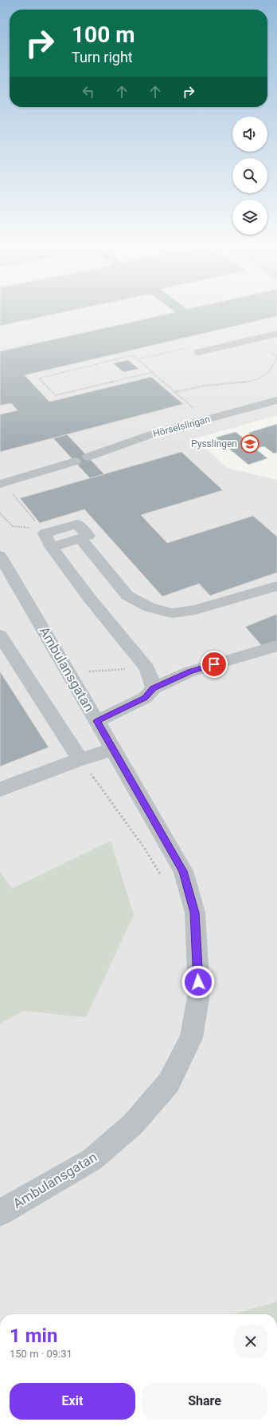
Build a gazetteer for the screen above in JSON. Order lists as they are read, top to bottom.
{
  "streets": {
    "street": ["Hörselslingan", "Ambulansgatan"]
  },
  "places": {
    "school or university": ["Pysslingen"]
  },
  "page": {
    "turn": ["100 m", "Turn right"],
    "heading": ["1 min", "150 m · 09:31"],
    "buttons": ["Exit", "Share"]
  }
}
